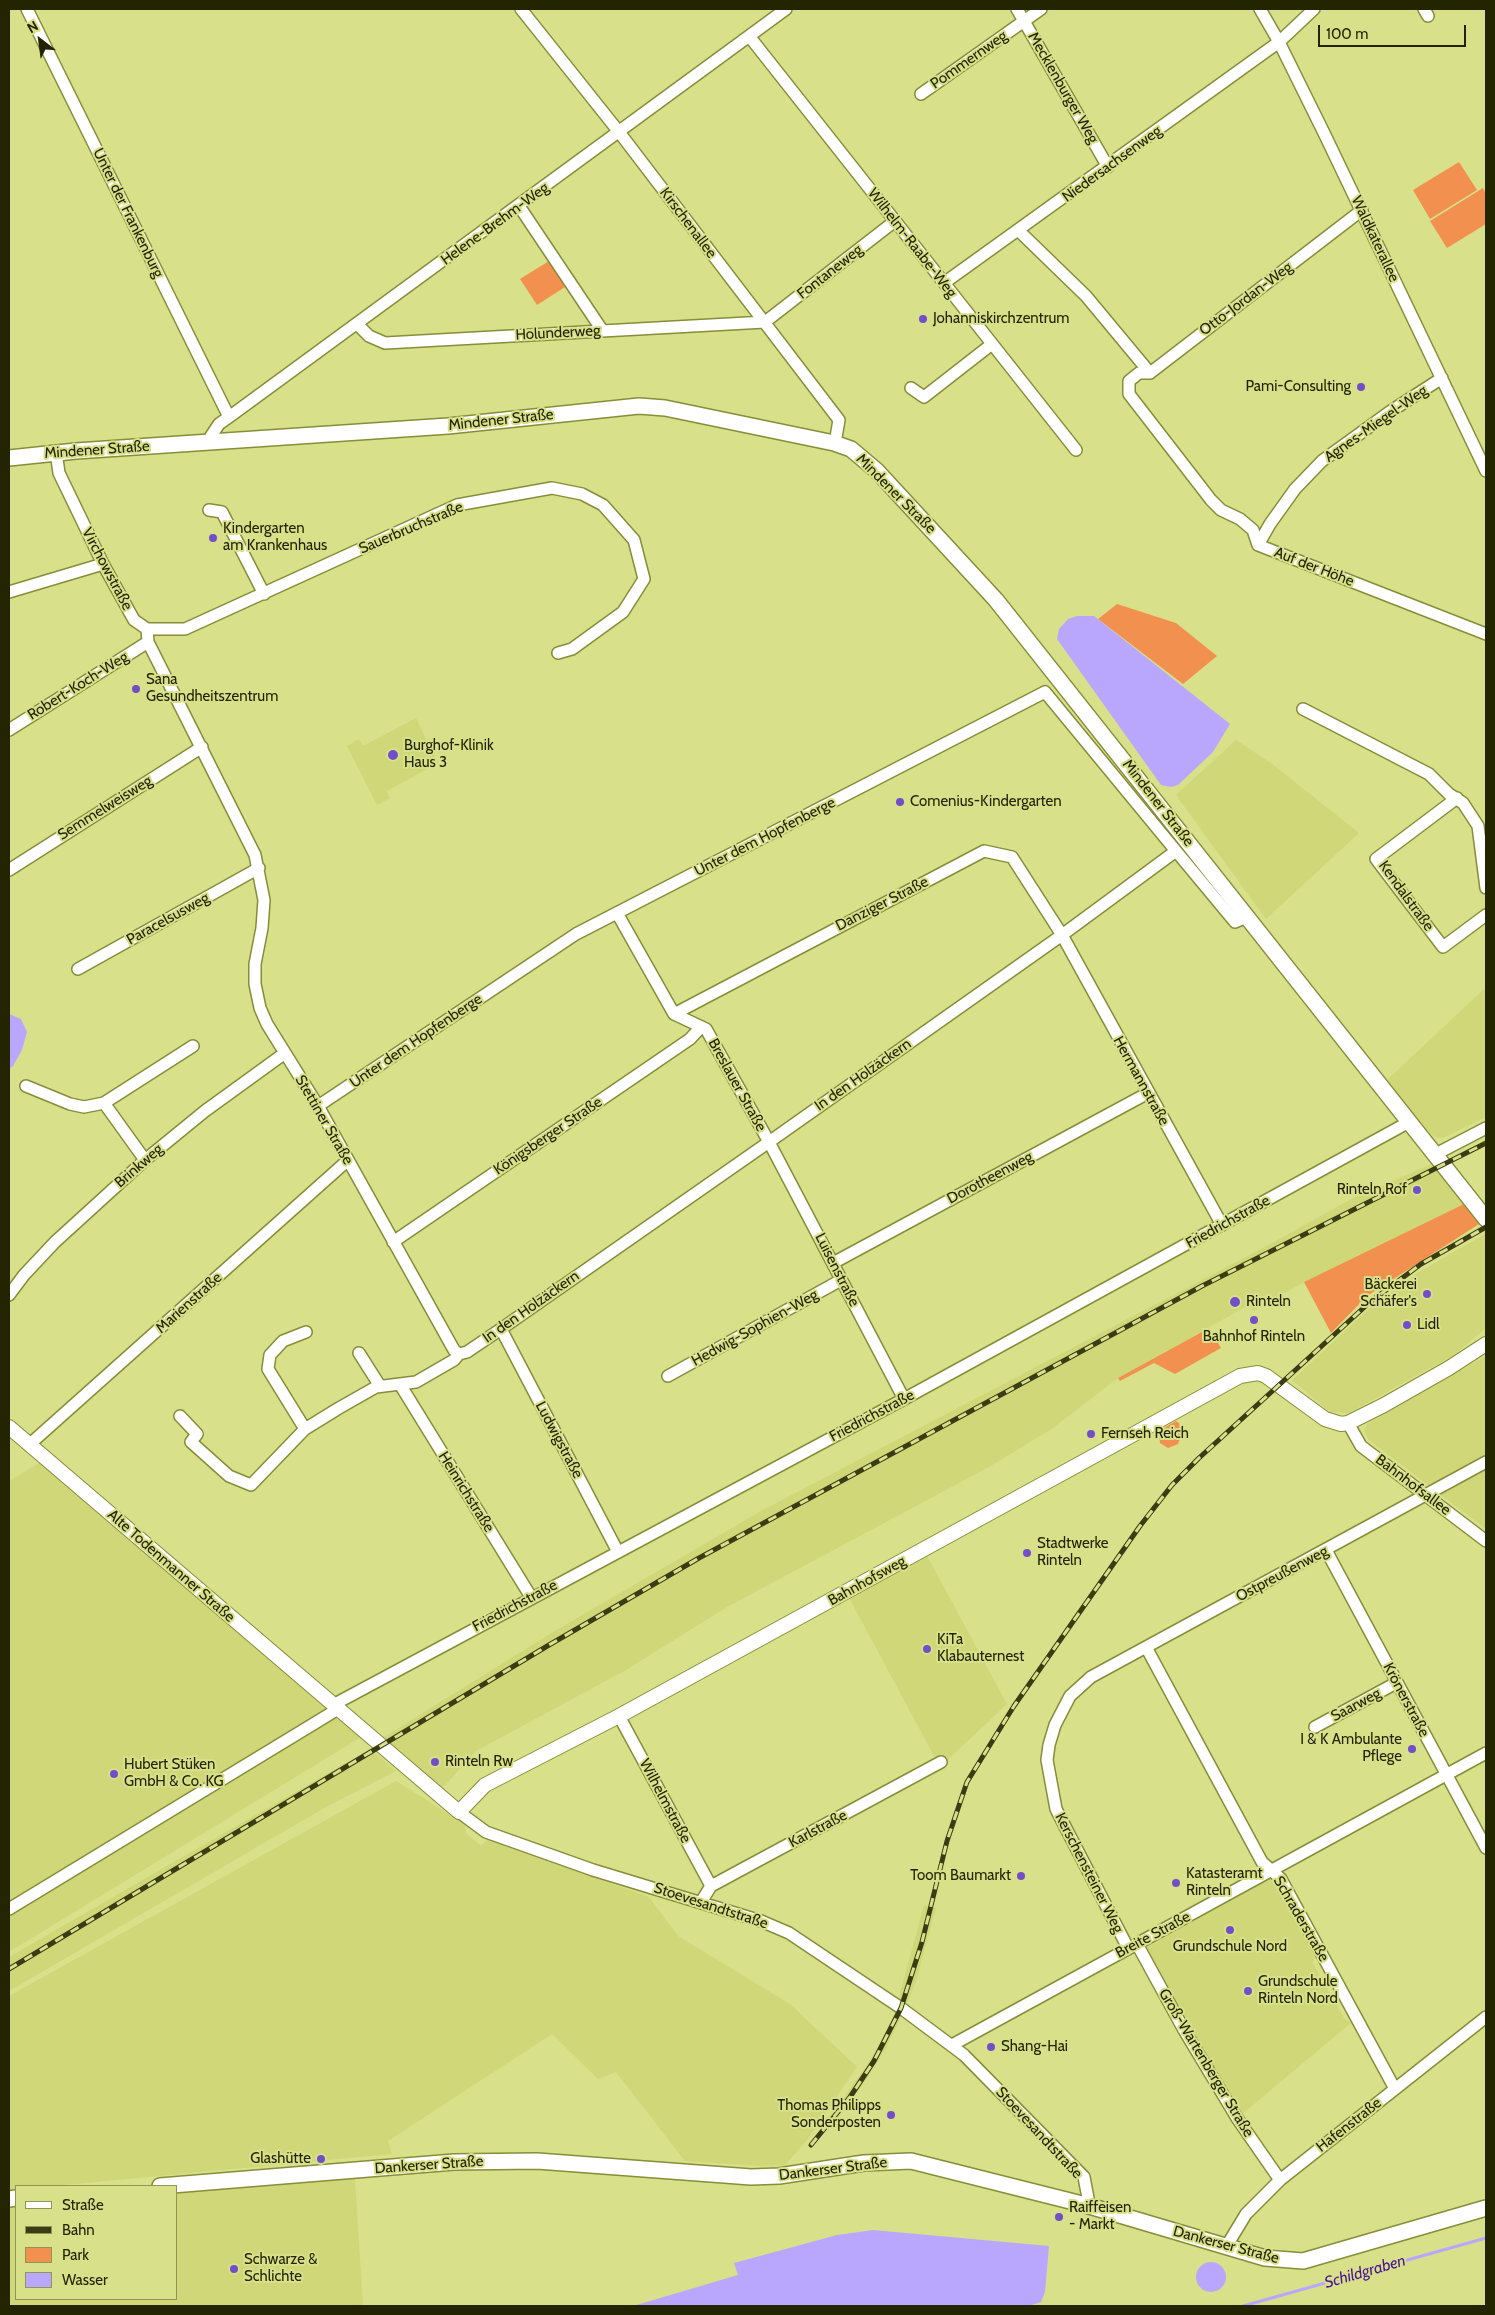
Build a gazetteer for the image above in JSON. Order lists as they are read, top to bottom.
{
  "streets": {
    "main road": ["Mindener Straße", "Dankerser Straße"],
    "street": [
      "Pommernweg",
      "Mecklenburger Weg",
      "Niedersachsenweg",
      "Unter der Frankenburg",
      "Kirschenallee",
      "Helene-Brehm-Weg",
      "Waldkaterallee",
      "Wilhelm-Raabe-Weg",
      "Fontaneweg",
      "Otto-Jordan-Weg",
      "Holunderweg",
      "Agnes-Miegel-Weg",
      "Sauerbruchstraße",
      "Auf der Höhe",
      "Virchowstraße",
      "Robert-Koch-Weg",
      "Semmelweisweg",
      "Unter dem Hopfenberge",
      "Kendalstraße",
      "Danziger Straße",
      "Paracelsusweg",
      "In den Holzäckern",
      "Hermannstraße",
      "Breslauer Straße",
      "Stettiner Straße",
      "Königsberger Straße",
      "Brinkweg",
      "Dorotheenweg",
      "Friedrichstraße",
      "Luisenstraße",
      "Marienstraße",
      "Hedwig-Sophien-Weg",
      "Ludwigstraße",
      "Bahnhofsallee",
      "Heinrichstraße",
      "Alte Todenmanner Straße",
      "Ostpreußenweg",
      "Bahnhofsweg",
      "Krönerstraße",
      "Saarweg",
      "Wilhelmstraße",
      "Karlstraße",
      "Kerschensteiner Weg",
      "Stoevesandtstraße",
      "Schraderstraße",
      "Breite Straße",
      "Groß-Wartenberger Straße",
      "Hafenstraße"
    ]
  },
  "crossings": [
    ["Pommernweg", "Mecklenburger Weg"],
    ["Mecklenburger Weg", "Niedersachsenweg"],
    ["Niedersachsenweg", "Waldkaterallee"],
    ["Niedersachsenweg", "Wilhelm-Raabe-Weg"],
    ["Unter der Frankenburg", "Helene-Brehm-Weg"],
    ["Kirschenallee", "Helene-Brehm-Weg"],
    ["Kirschenallee", "Fontaneweg"],
    ["Kirschenallee", "Holunderweg"],
    ["Kirschenallee", "Mindener Straße"],
    ["Helene-Brehm-Weg", "Wilhelm-Raabe-Weg"],
    ["Helene-Brehm-Weg", "Holunderweg"],
    ["Helene-Brehm-Weg", "Mindener Straße"],
    ["Waldkaterallee", "Otto-Jordan-Weg"],
    ["Waldkaterallee", "Agnes-Miegel-Weg"],
    ["Wilhelm-Raabe-Weg", "Fontaneweg"],
    ["Fontaneweg", "Holunderweg"],
    ["Otto-Jordan-Weg", "Auf der Höhe"],
    ["Mindener Straße", "Virchowstraße"],
    ["Mindener Straße", "Friedrichstraße"],
    ["Agnes-Miegel-Weg", "Auf der Höhe"],
    ["Sauerbruchstraße", "Virchowstraße"],
    ["Unter dem Hopfenberge", "In den Holzäckern"],
    ["Unter dem Hopfenberge", "Stettiner Straße"],
    ["Danziger Straße", "In den Holzäckern"],
    ["Danziger Straße", "Hermannstraße"],
    ["Danziger Straße", "Breslauer Straße"],
    ["Paracelsusweg", "Stettiner Straße"],
    ["In den Holzäckern", "Hermannstraße"],
    ["In den Holzäckern", "Breslauer Straße"],
    ["In den Holzäckern", "Stettiner Straße"],
    ["In den Holzäckern", "Luisenstraße"],
    ["In den Holzäckern", "Ludwigstraße"],
    ["In den Holzäckern", "Heinrichstraße"],
    ["Hermannstraße", "Dorotheenweg"],
    ["Hermannstraße", "Friedrichstraße"],
    ["Breslauer Straße", "Königsberger Straße"],
    ["Breslauer Straße", "Luisenstraße"],
    ["Stettiner Straße", "Königsberger Straße"],
    ["Stettiner Straße", "Brinkweg"],
    ["Stettiner Straße", "Marienstraße"],
    ["Dorotheenweg", "Luisenstraße"],
    ["Friedrichstraße", "Luisenstraße"],
    ["Friedrichstraße", "Ludwigstraße"],
    ["Friedrichstraße", "Heinrichstraße"],
    ["Friedrichstraße", "Alte Todenmanner Straße"],
    ["Friedrichstraße", "Stoevesandtstraße"],
    ["Luisenstraße", "Hedwig-Sophien-Weg"],
    ["Marienstraße", "Alte Todenmanner Straße"],
    ["Bahnhofsallee", "Ostpreußenweg"],
    ["Bahnhofsallee", "Bahnhofsweg"],
    ["Alte Todenmanner Straße", "Stoevesandtstraße"],
    ["Ostpreußenweg", "Krönerstraße"],
    ["Ostpreußenweg", "Kerschensteiner Weg"],
    ["Ostpreußenweg", "Schraderstraße"],
    ["Bahnhofsweg", "Wilhelmstraße"],
    ["Bahnhofsweg", "Stoevesandtstraße"],
    ["Krönerstraße", "Saarweg"],
    ["Krönerstraße", "Breite Straße"],
    ["Wilhelmstraße", "Karlstraße"],
    ["Karlstraße", "Stoevesandtstraße"],
    ["Kerschensteiner Weg", "Breite Straße"],
    ["Kerschensteiner Weg", "Groß-Wartenberger Straße"],
    ["Stoevesandtstraße", "Breite Straße"],
    ["Stoevesandtstraße", "Dankerser Straße"],
    ["Schraderstraße", "Breite Straße"],
    ["Schraderstraße", "Hafenstraße"],
    ["Breite Straße", "Groß-Wartenberger Straße"],
    ["Groß-Wartenberger Straße", "Hafenstraße"],
    ["Hafenstraße", "Dankerser Straße"]
  ],
  "water": ["Schildgraben"],
  "places": [
    "Johanniskirchzentrum",
    "Pami-Consulting",
    "Kindergarten am Krankenhaus",
    "Sana Gesundheitszentrum",
    "Burghof-Klinik Haus 3",
    "Comenius-Kindergarten",
    "Rinteln Rof",
    "Bäckerei Schäfer's",
    "Rinteln",
    "Bahnhof Rinteln",
    "Lidl",
    "Fernseh Reich",
    "Stadtwerke Rinteln",
    "KiTa Klabauternest",
    "I & K Ambulante Pflege",
    "Rinteln Rw",
    "Hubert Stüken GmbH & Co. KG",
    "Toom Baumarkt",
    "Katasteramt Rinteln",
    "Grundschule Nord",
    "Grundschule Rinteln Nord",
    "Shang-Hai",
    "Thomas Philipps Sonderposten",
    "Glashütte",
    "Raiffeisen - Markt",
    "Schwarze & Schlichte"
  ],
  "legend": [
    "Straße",
    "Bahn",
    "Park",
    "Wasser"
  ],
  "scale_bar": "100 m",
  "north": "top left"
}
